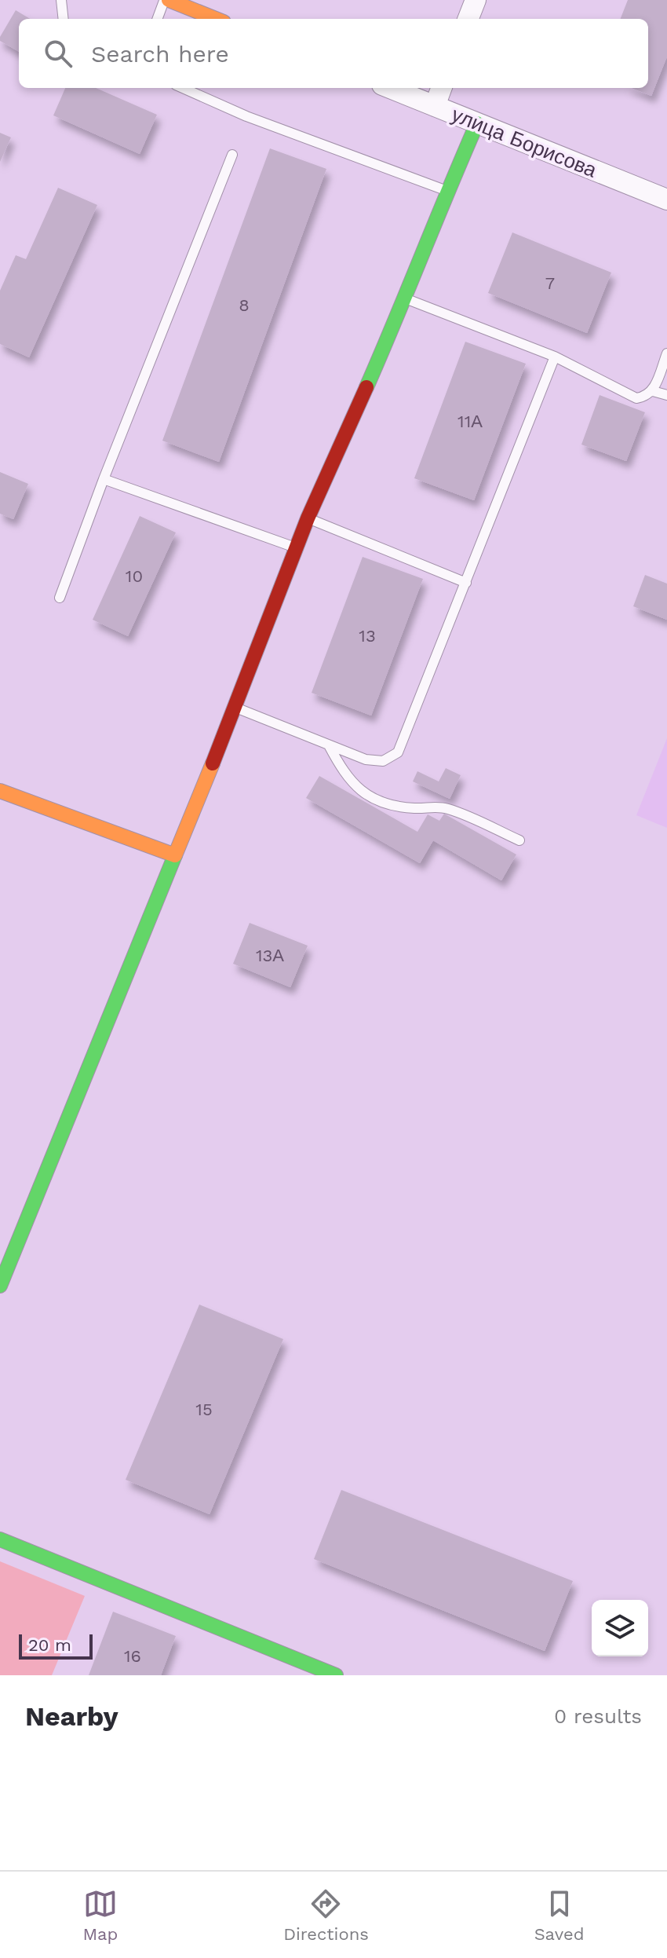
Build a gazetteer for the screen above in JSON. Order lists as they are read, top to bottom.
{
  "streets": {
    "street": ["улица Борисова"]
  },
  "house_numbers": [
    "7",
    "8",
    "11А",
    "10",
    "13",
    "13А",
    "15",
    "16"
  ],
  "scale_bar": "20 m",
  "page": {
    "search": "Search here",
    "scale": "20 m",
    "heading": ["Nearby", "0 results"],
    "nav": ["Map", "Directions", "Saved"]
  }
}
